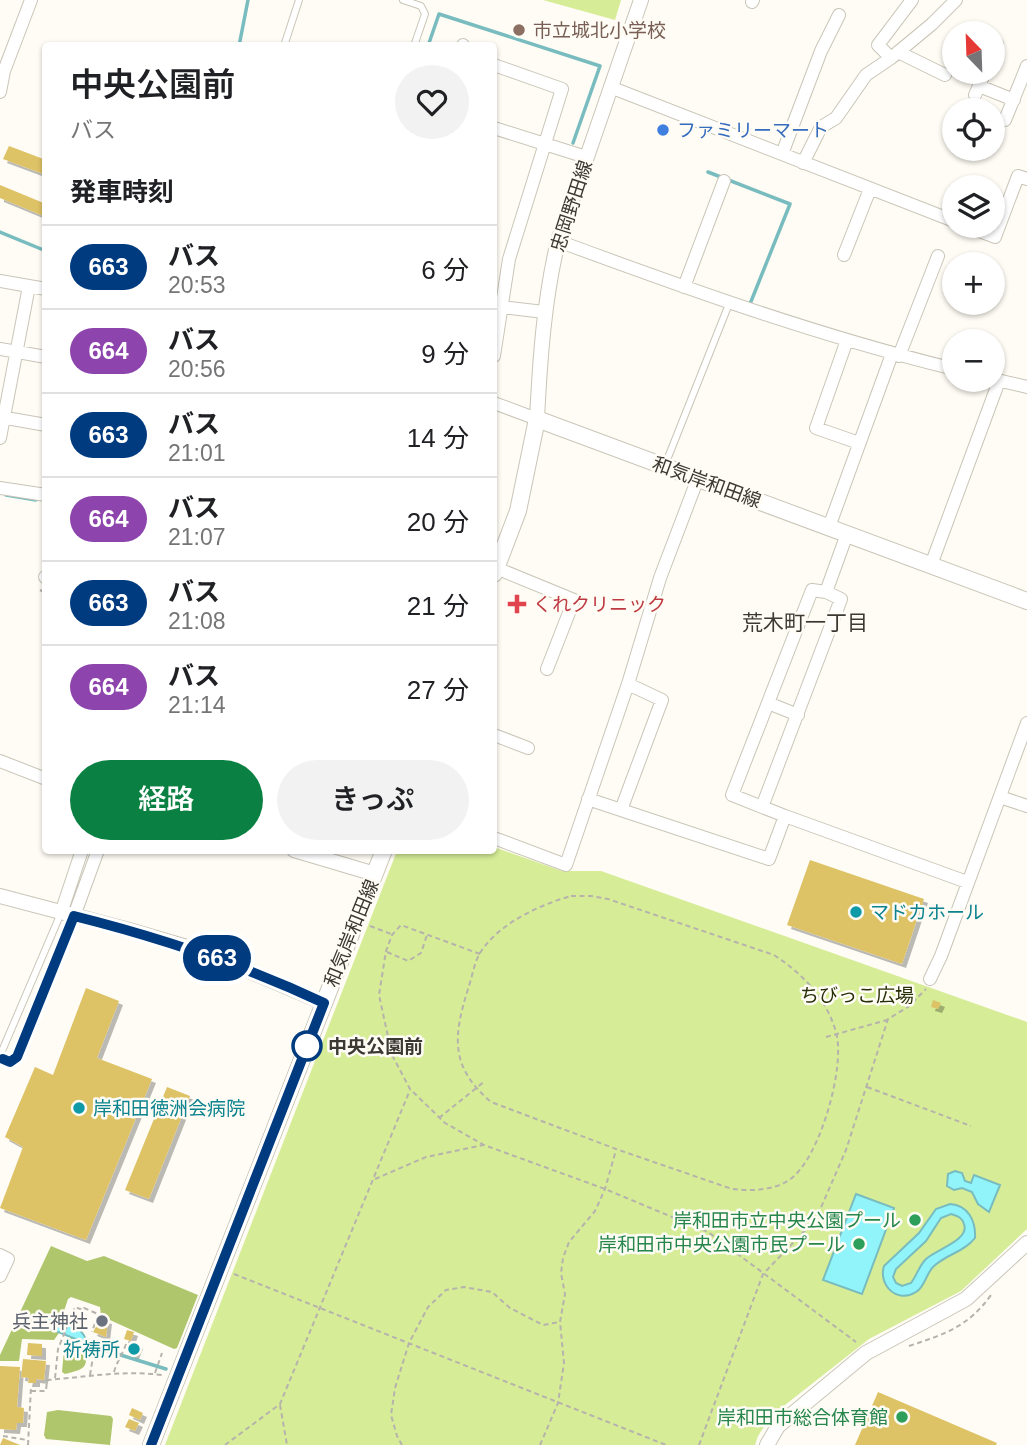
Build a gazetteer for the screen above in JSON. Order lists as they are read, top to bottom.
{
  "streets": {
    "main road": ["和気岸和田線"],
    "street": ["忠岡野田線"]
  },
  "crossings": [
    ["忠岡野田線", "和気岸和田線"]
  ],
  "districts": ["荒木町一丁目"],
  "parks": ["ちびっこ広場"],
  "places": {
    "other": [
      "市立城北小学校",
      "ファミリーマート",
      "マドカホール",
      "中央公園前",
      "岸和田徳洲会病院",
      "岸和田市立中央公園プール",
      "岸和田市中央公園市民プール",
      "兵主神社",
      "祈祷所",
      "岸和田市総合体育館"
    ],
    "health": ["くれクリニック"]
  },
  "lines": ["bus line 663"],
  "north": "top left",
  "page": {
    "on_map": "663",
    "map_buttons": ["+", "−"],
    "heading": [
      ["中央公園前", "バス"],
      "発車時刻"
    ],
    "list": [
      {
        "mark": "663",
        "name": "バス",
        "note": "20:53",
        "value": "6 分"
      },
      {
        "mark": "664",
        "name": "バス",
        "note": "20:56",
        "value": "9 分"
      },
      {
        "mark": "663",
        "name": "バス",
        "note": "21:01",
        "value": "14 分"
      },
      {
        "mark": "664",
        "name": "バス",
        "note": "21:07",
        "value": "20 分"
      },
      {
        "mark": "663",
        "name": "バス",
        "note": "21:08",
        "value": "21 分"
      },
      {
        "mark": "664",
        "name": "バス",
        "note": "21:14",
        "value": "27 分"
      }
    ],
    "buttons": ["経路", "きっぷ"]
  }
}
